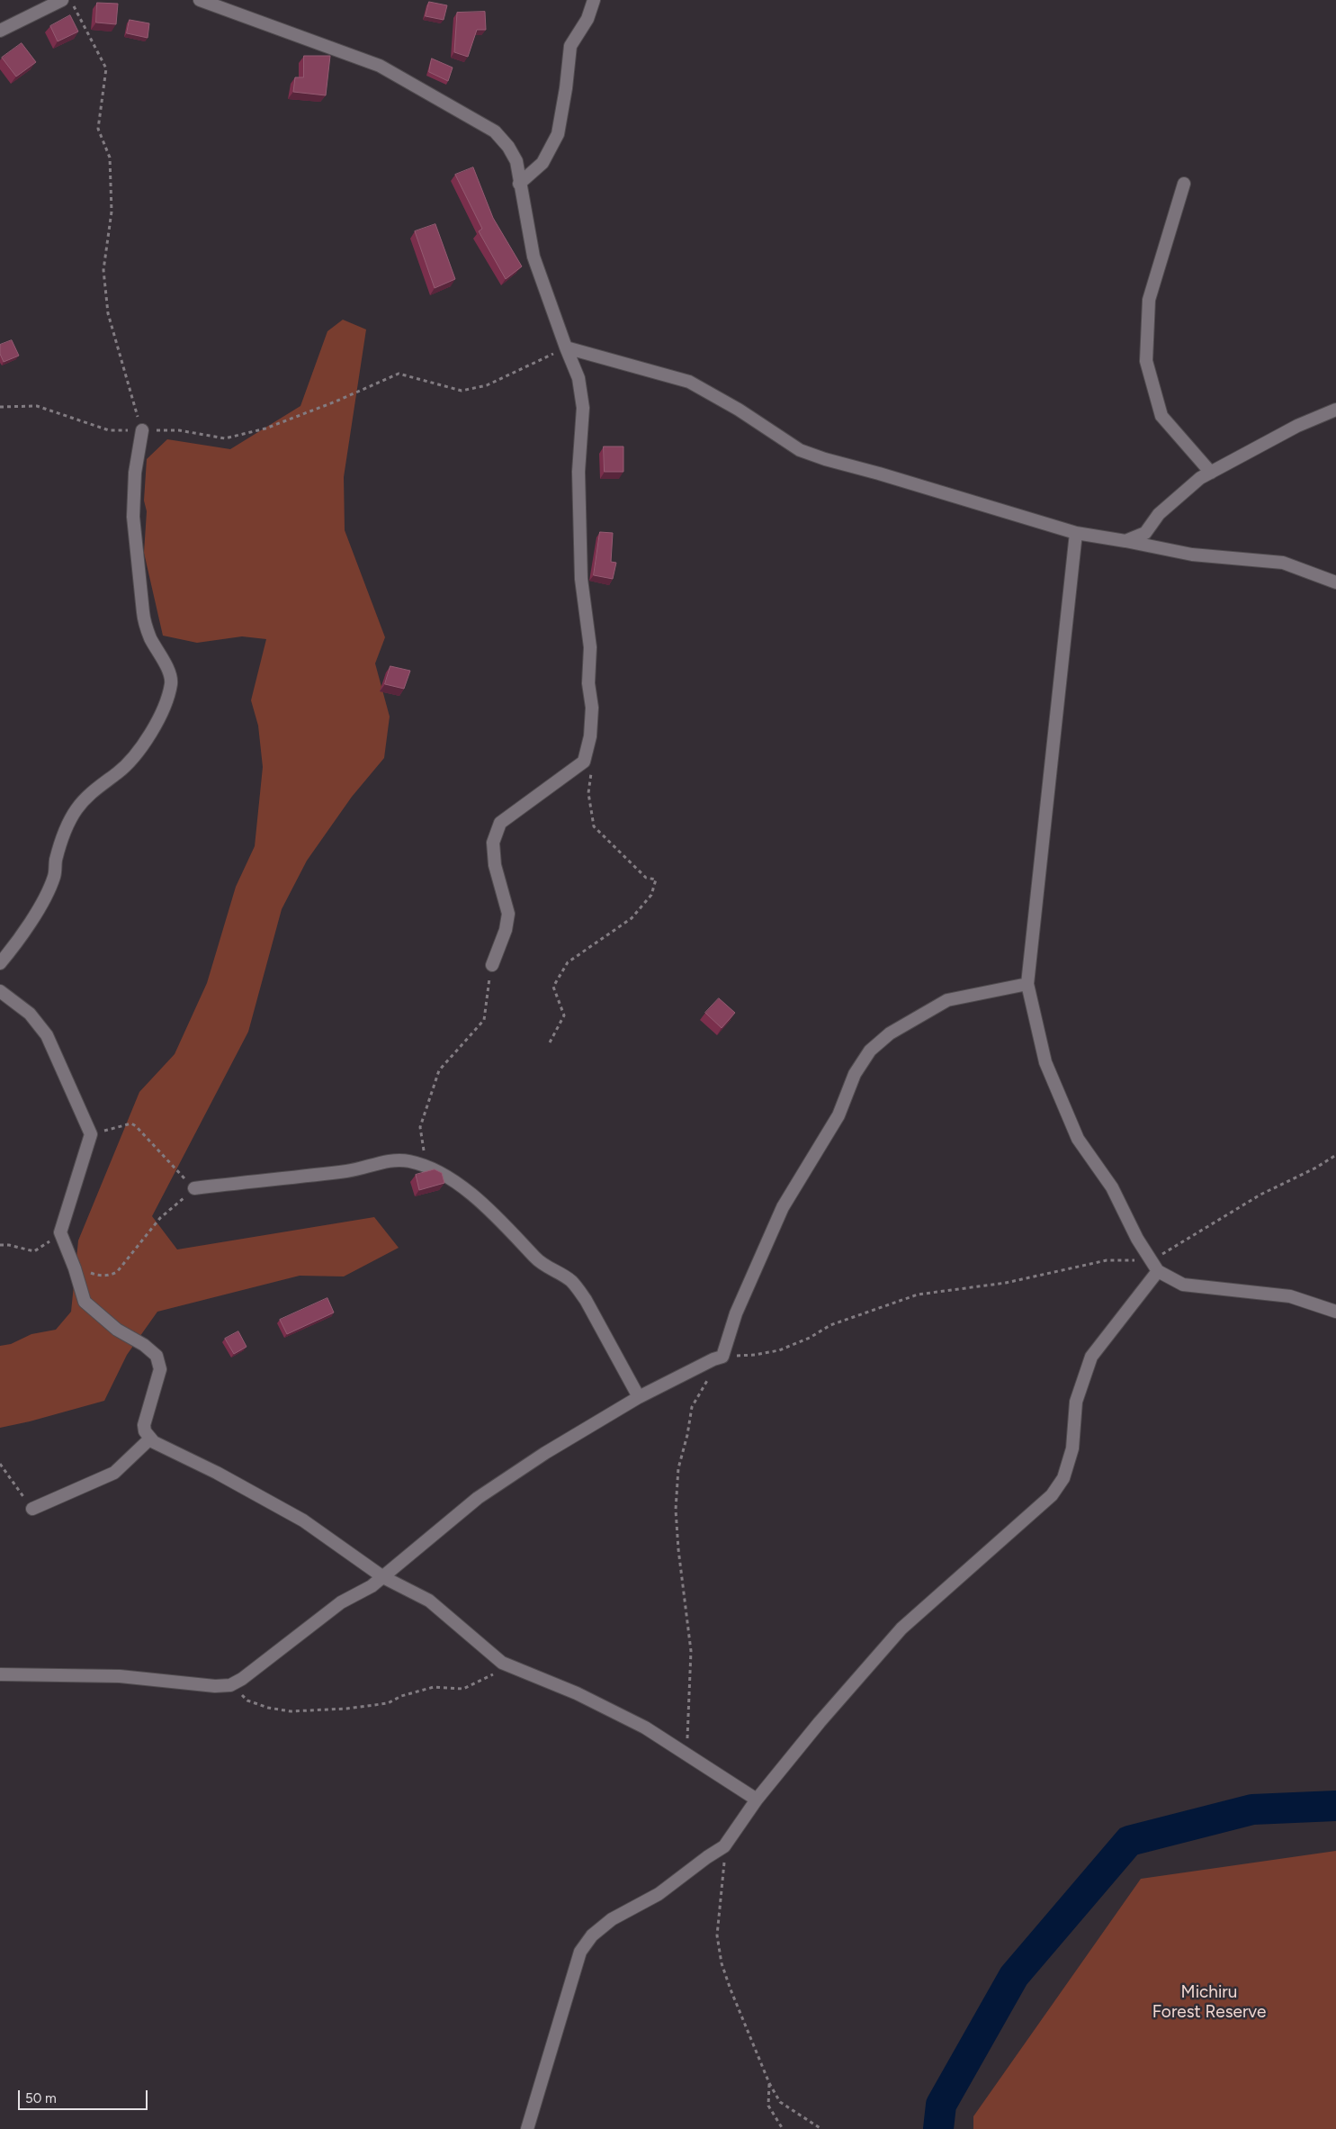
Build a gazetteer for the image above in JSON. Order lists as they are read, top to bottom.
{
  "parks": ["Michiru Forest Reserve"],
  "scale_bar": "50 m"
}
